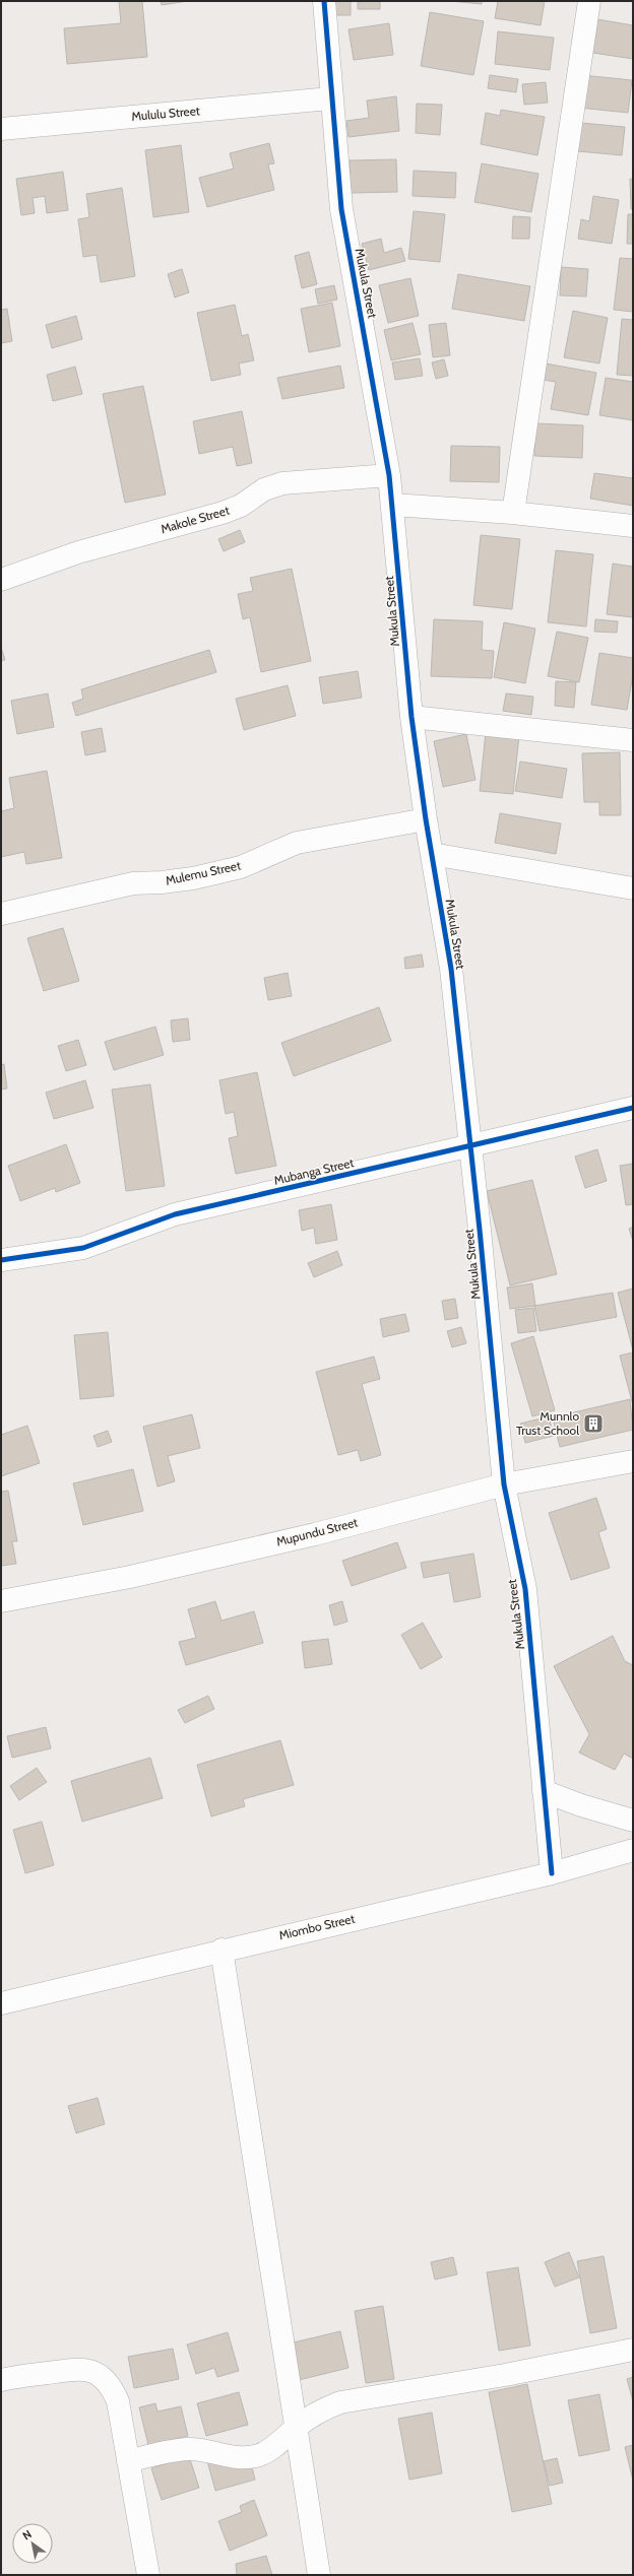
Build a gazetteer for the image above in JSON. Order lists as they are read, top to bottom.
{
  "streets": {
    "street": [
      "Mululu Street",
      "Mukula Street",
      "Makole Street",
      "Mulemu Street",
      "Mubanga Street",
      "Mupundu Street",
      "Miombo Street"
    ]
  },
  "crossings": [
    ["Mululu Street", "Mukula Street"],
    ["Mukula Street", "Makole Street"],
    ["Mukula Street", "Mulemu Street"],
    ["Mukula Street", "Mubanga Street"],
    ["Mukula Street", "Mupundu Street"],
    ["Mukula Street", "Miombo Street"]
  ],
  "places": {
    "building": ["Munnlo Trust School"]
  },
  "north": "top left"
}
